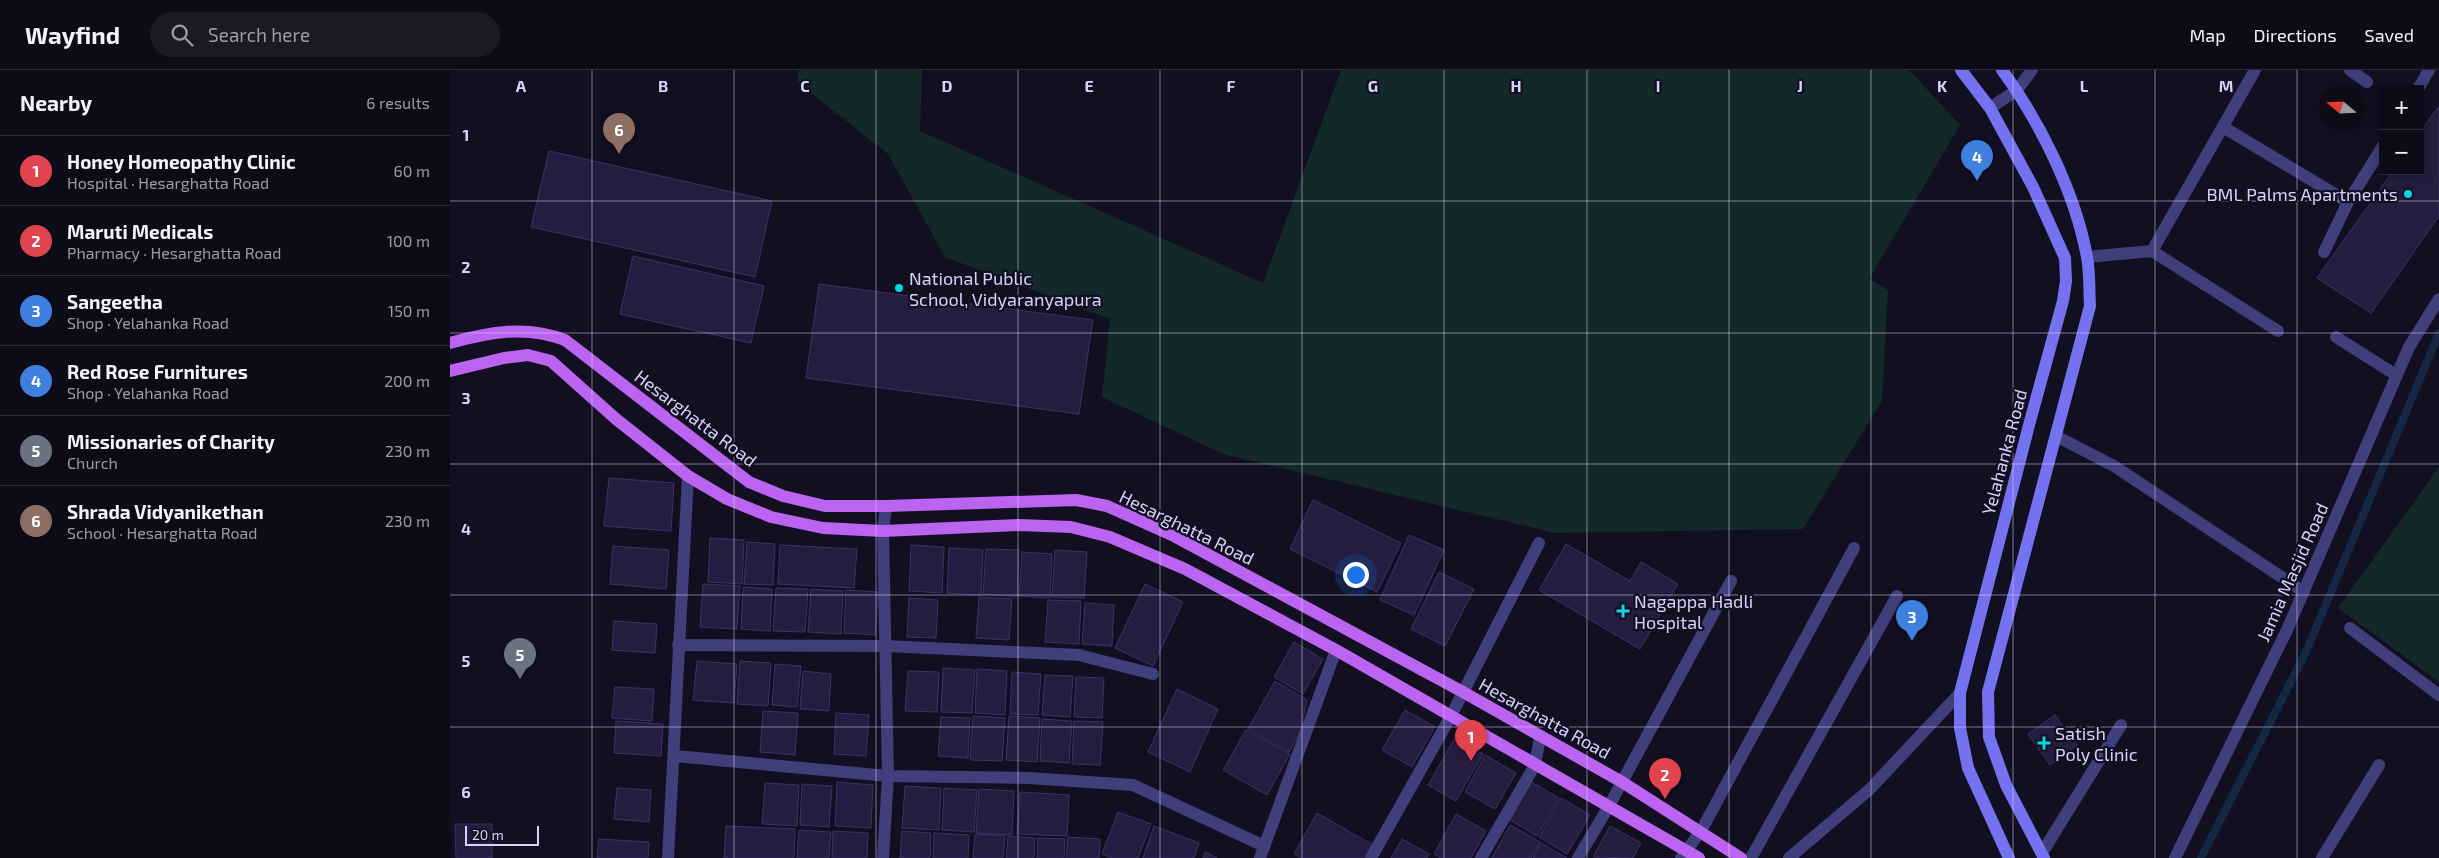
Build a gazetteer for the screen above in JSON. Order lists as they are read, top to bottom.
{
  "streets": {
    "main road": ["Hesarghatta Road", "Yelahanka Road"],
    "street": ["Jamia Masjid Road"]
  },
  "places": {
    "other": ["BML Palms Apartments", "National Public School, Vidyaranyapura"],
    "health": ["Nagappa Hadli Hospital", "Satish Poly Clinic"]
  },
  "scale_bar": "20 m",
  "north": "left",
  "page": {
    "header": "Wayfind",
    "search": "Search here",
    "nav": ["Map", "Directions", "Saved"],
    "heading": ["Nearby", "6 results"],
    "map_buttons": ["+", "−"],
    "pins": [
      "6",
      "4",
      "3",
      "5",
      "1",
      "2"
    ],
    "list": [
      {
        "mark": "1",
        "name": "Honey Homeopathy Clinic",
        "note": "Hospital · Hesarghatta Road",
        "value": "60 m"
      },
      {
        "mark": "2",
        "name": "Maruti Medicals",
        "note": "Pharmacy · Hesarghatta Road",
        "value": "100 m"
      },
      {
        "mark": "3",
        "name": "Sangeetha",
        "note": "Shop · Yelahanka Road",
        "value": "150 m"
      },
      {
        "mark": "4",
        "name": "Red Rose Furnitures",
        "note": "Shop · Yelahanka Road",
        "value": "200 m"
      },
      {
        "mark": "5",
        "name": "Missionaries of Charity",
        "note": "Church",
        "value": "230 m"
      },
      {
        "mark": "6",
        "name": "Shrada Vidyanikethan",
        "note": "School · Hesarghatta Road",
        "value": "230 m"
      }
    ],
    "scale": "20 m"
  },
  "grid": {
    "columns": [
      "A",
      "B",
      "C",
      "D",
      "E",
      "F",
      "G",
      "H",
      "I",
      "J",
      "K",
      "L",
      "M"
    ],
    "rows": [
      "1",
      "2",
      "3",
      "4",
      "5",
      "6"
    ]
  }
}
